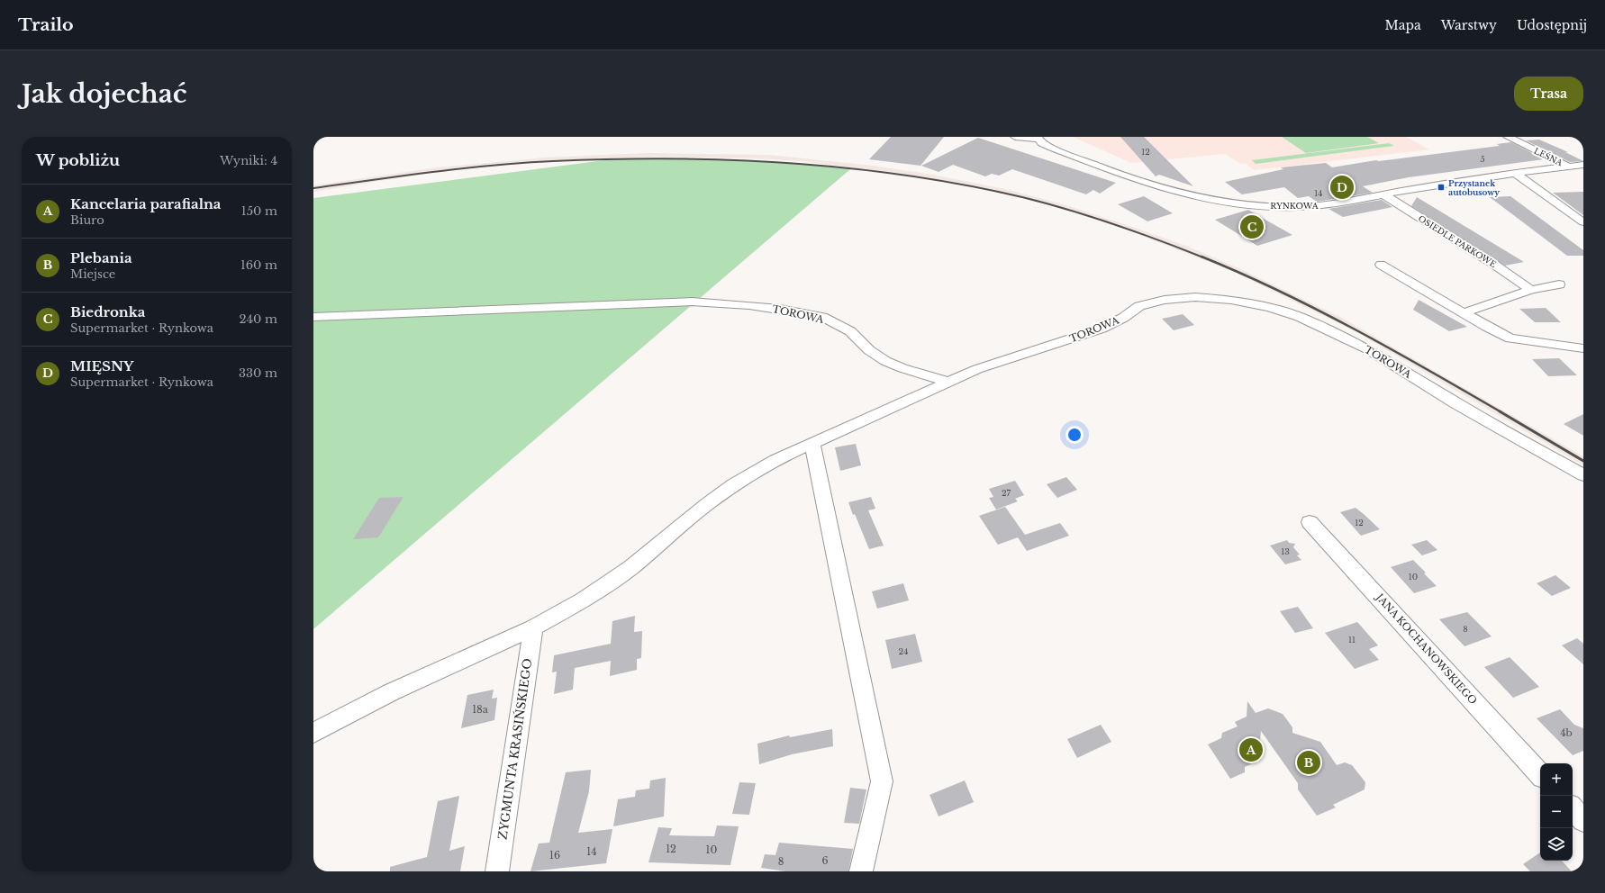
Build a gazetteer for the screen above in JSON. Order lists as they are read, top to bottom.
{
  "streets": {
    "street": [
      "LEŚNA",
      "RYNKOWA",
      "OSIEDLE PARKOWE",
      "TOROWA",
      "JANA KOCHANOWSKIEGO",
      "ZYGMUNTA KRASIŃSKIEGO"
    ]
  },
  "crossings": [
    ["LEŚNA", "RYNKOWA"],
    ["RYNKOWA", "OSIEDLE PARKOWE"]
  ],
  "places": {
    "transit": ["Przystanek autobusowy"]
  },
  "house_numbers": [
    "12",
    "5",
    "14",
    "27",
    "12",
    "13",
    "10",
    "8",
    "11",
    "24",
    "18a",
    "4b",
    "12",
    "10",
    "14",
    "16",
    "6",
    "8"
  ],
  "page": {
    "header": "Trailo",
    "nav": ["Mapa", "Warstwy", "Udostępnij"],
    "buttons": "Trasa",
    "title": "Jak dojechać",
    "heading": ["W pobliżu", "Wyniki: 4"],
    "pins": [
      "D",
      "C",
      "A",
      "B"
    ],
    "list": [
      {
        "mark": "A",
        "name": "Kancelaria parafialna",
        "note": "Biuro",
        "value": "150 m"
      },
      {
        "mark": "B",
        "name": "Plebania",
        "note": "Miejsce",
        "value": "160 m"
      },
      {
        "mark": "C",
        "name": "Biedronka",
        "note": "Supermarket · Rynkowa",
        "value": "240 m"
      },
      {
        "mark": "D",
        "name": "MIĘSNY",
        "note": "Supermarket · Rynkowa",
        "value": "330 m"
      }
    ],
    "map_buttons": ["+", "−"]
  }
}
